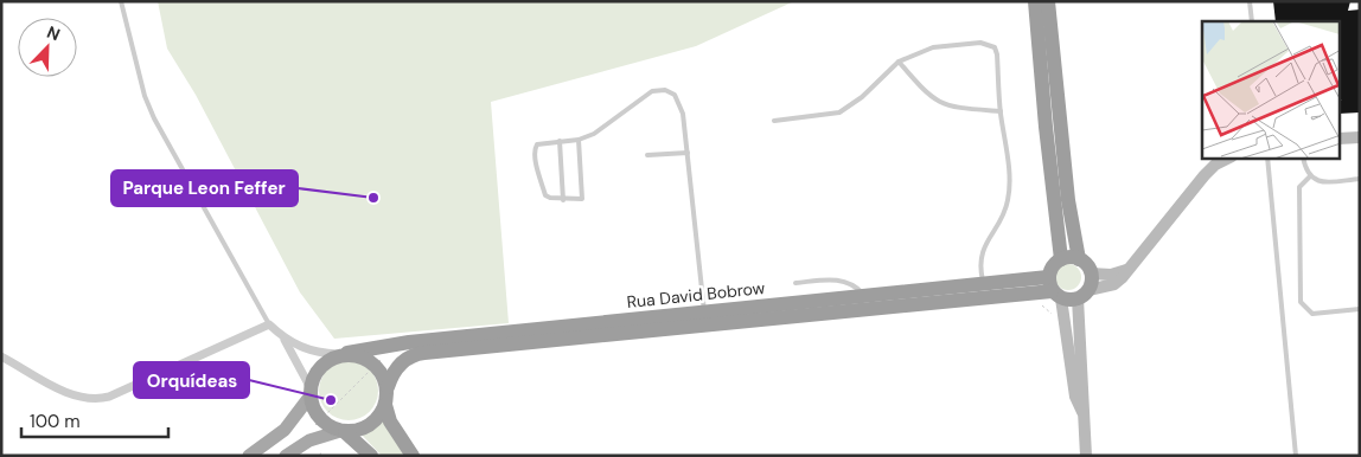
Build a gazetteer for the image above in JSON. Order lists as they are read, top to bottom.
{
  "streets": {
    "highway": ["Rua David Bobrow"]
  },
  "places": ["Parque Leon Feffer", "Orquídeas"],
  "scale_bar": "100 m",
  "north": "top right"
}
